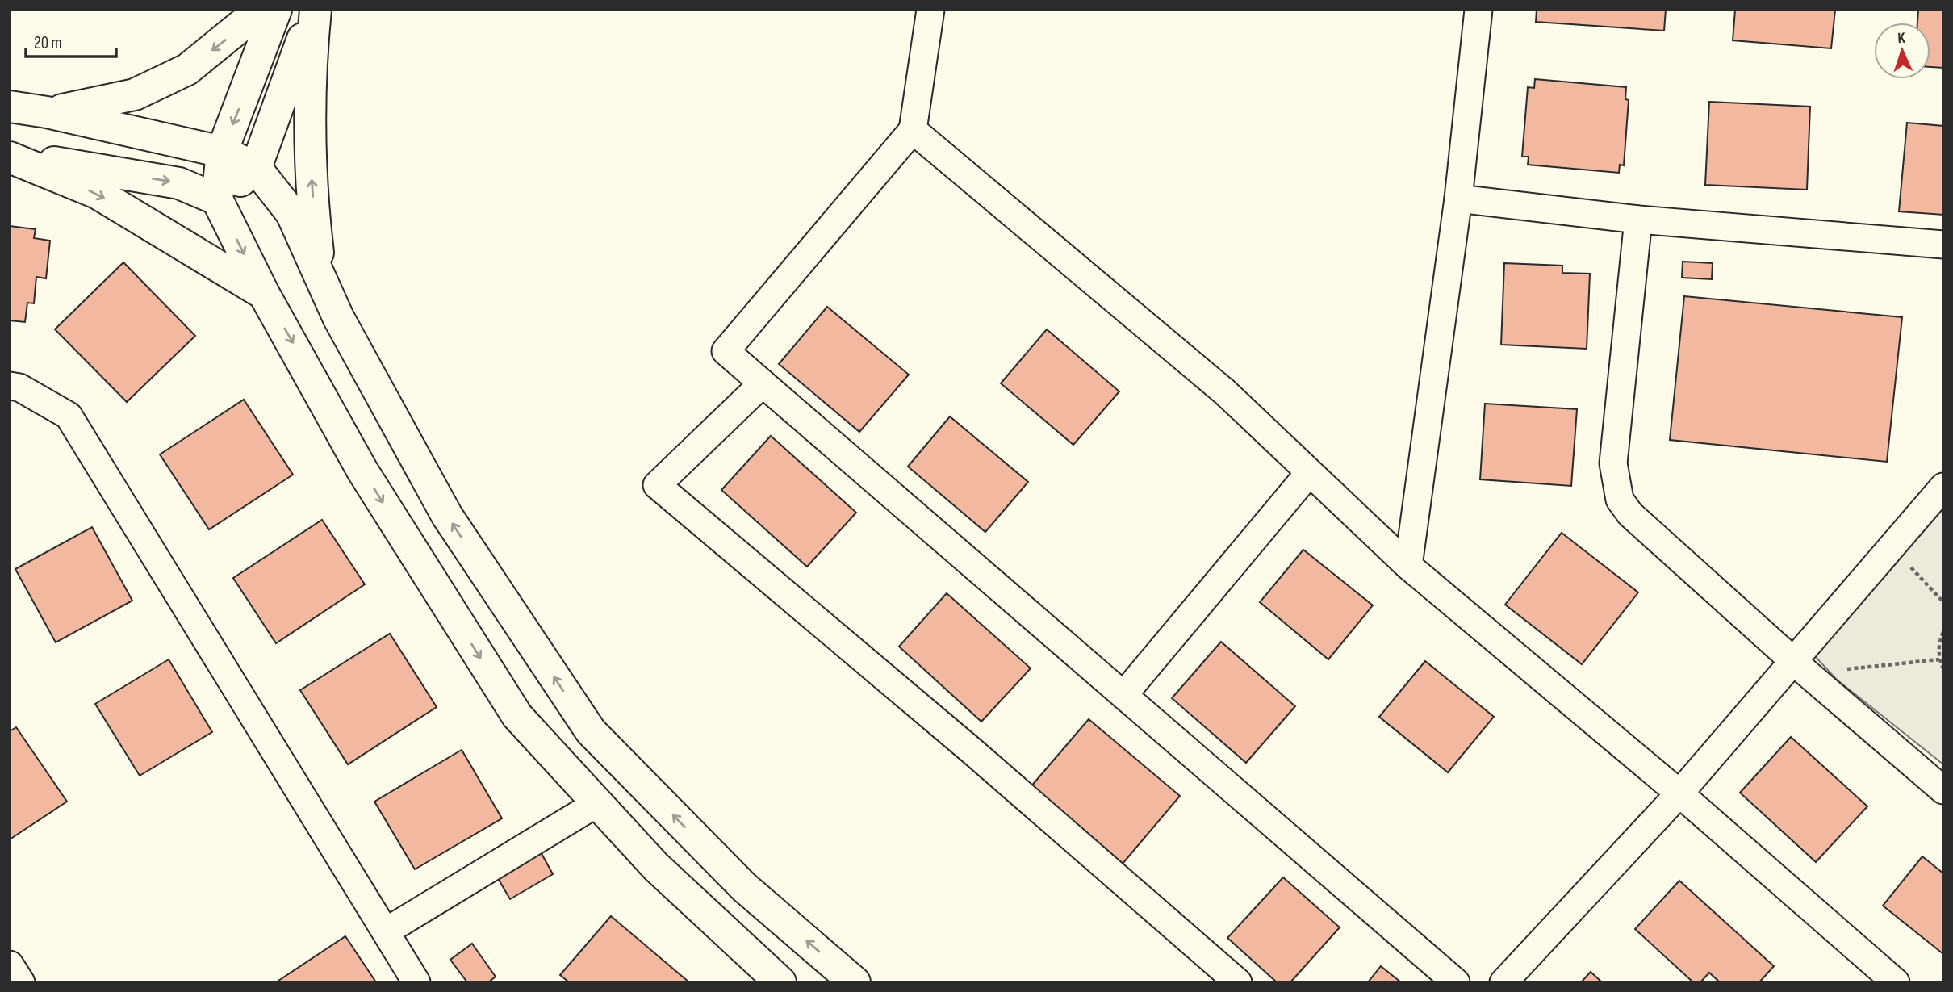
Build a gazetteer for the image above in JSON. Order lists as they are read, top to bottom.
{
  "scale_bar": "20 m",
  "north": "top"
}
